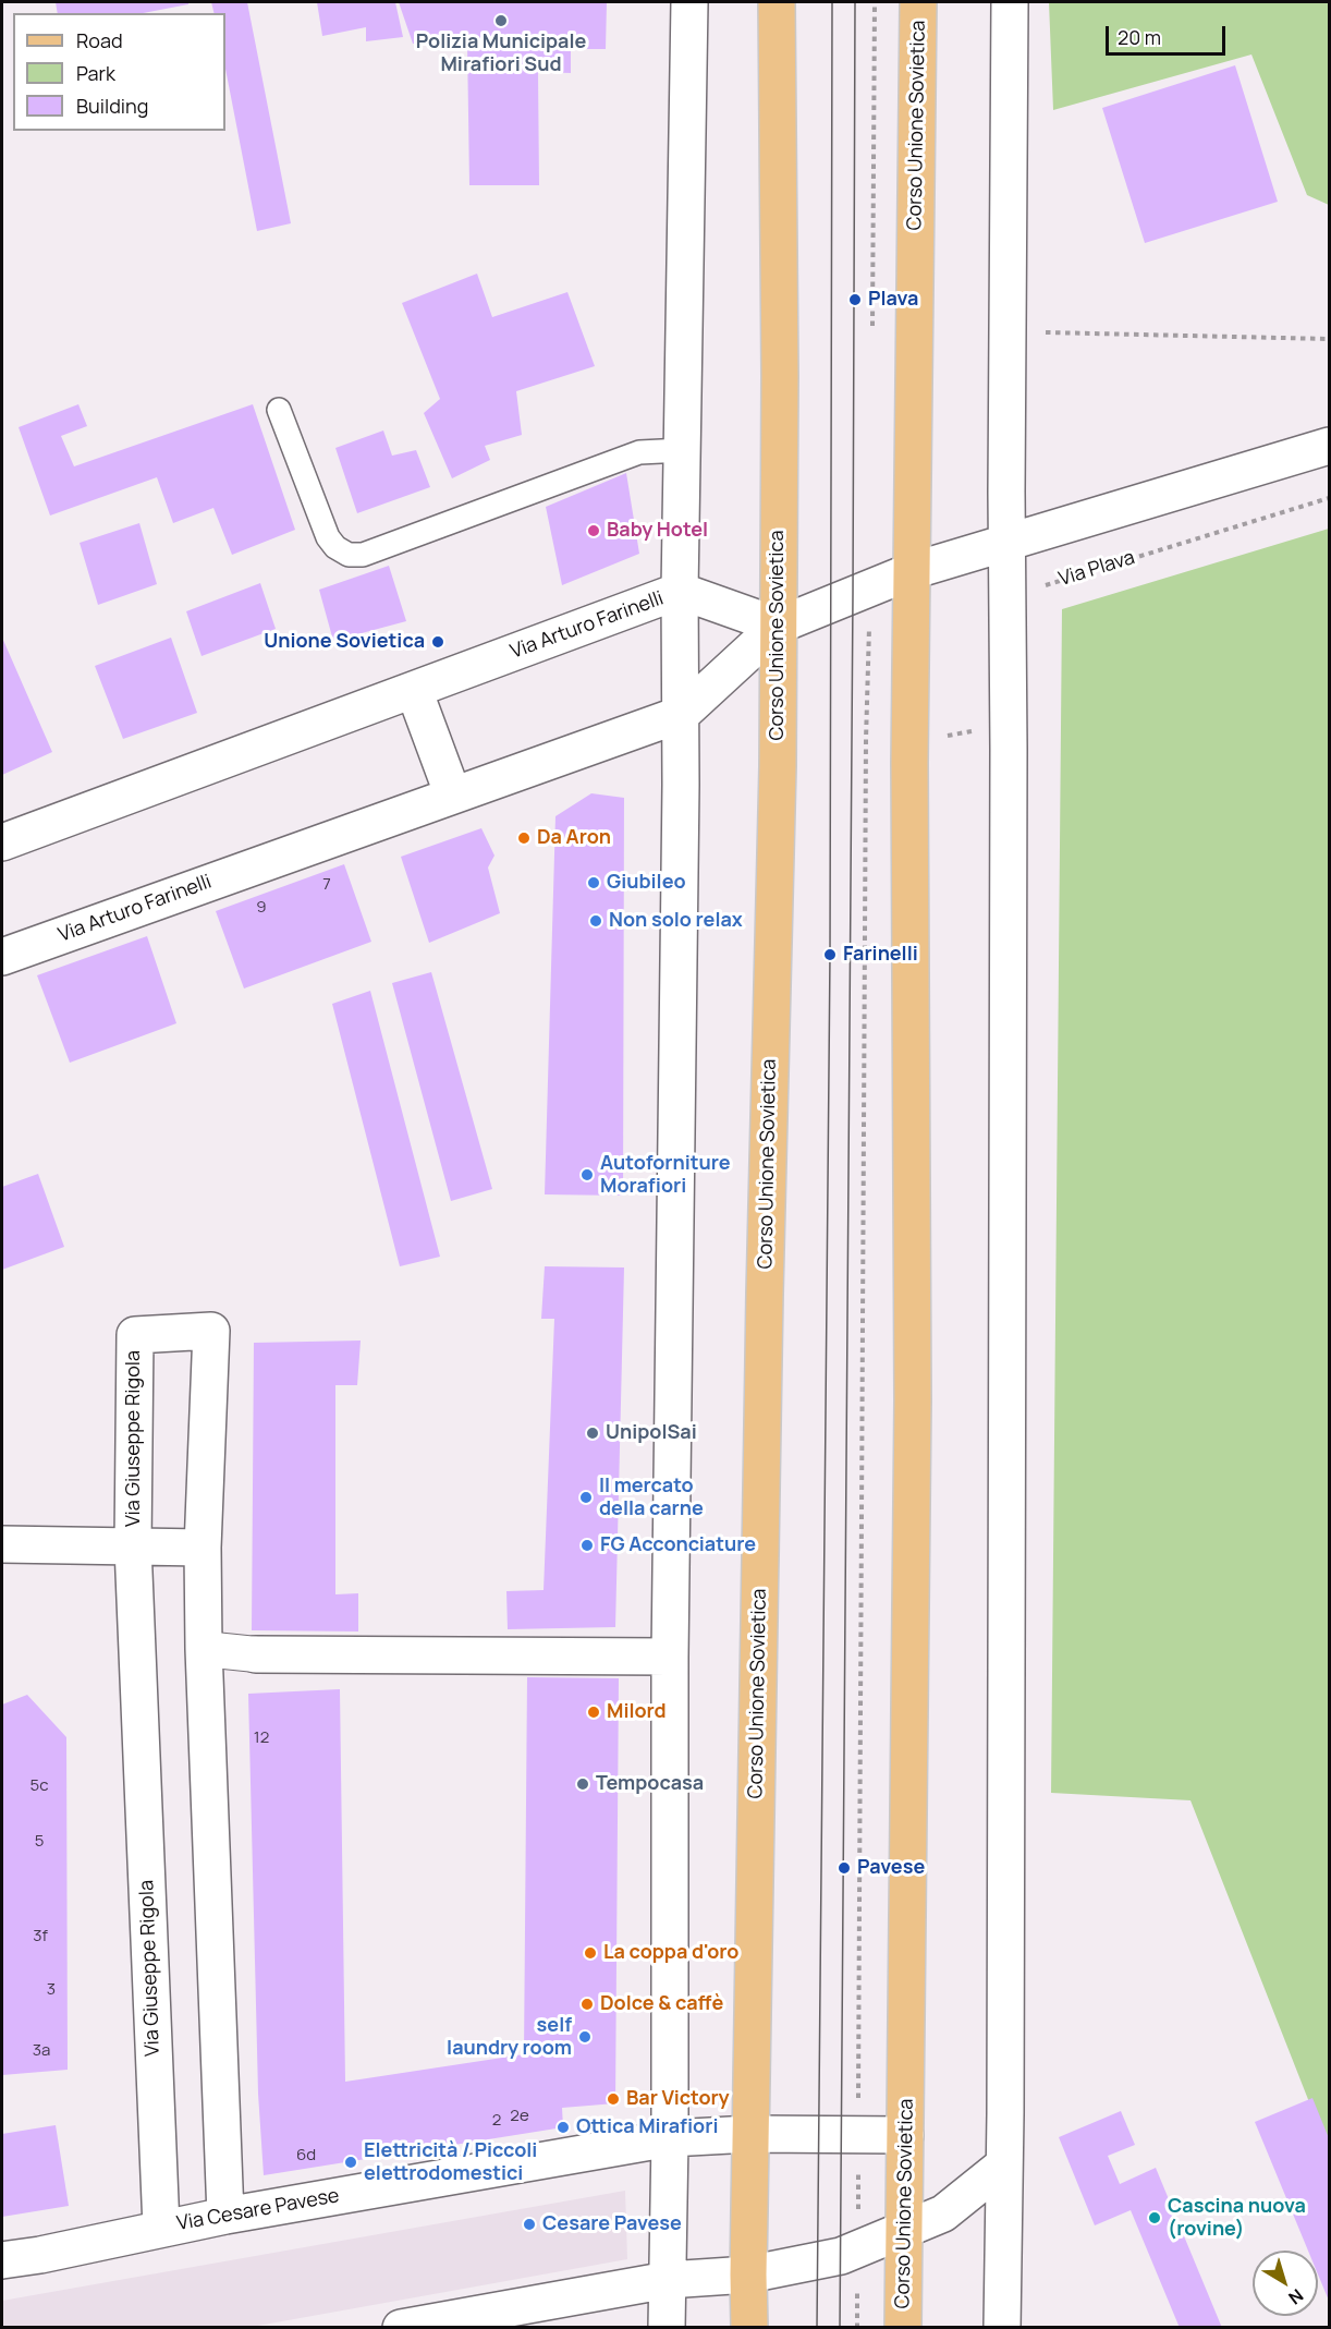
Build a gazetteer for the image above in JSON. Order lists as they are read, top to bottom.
{
  "streets": {
    "main road": ["Corso Unione Sovietica"],
    "street": ["Via Arturo Farinelli", "Via Giuseppe Rigola", "Via Cesare Pavese"],
    "path": ["Via Plava"]
  },
  "crossings": [
    ["Corso Unione Sovietica", "Via Arturo Farinelli"],
    ["Corso Unione Sovietica", "Via Cesare Pavese"],
    ["Via Giuseppe Rigola", "Via Cesare Pavese"]
  ],
  "places": [
    "Polizia Municipale Mirafiori Sud",
    "Plava",
    "Baby Hotel",
    "Unione Sovietica",
    "Da Aron",
    "Giubileo",
    "Non solo relax",
    "Farinelli",
    "Autoforniture Morafiori",
    "UnipolSai",
    "Il mercato della carne",
    "FG Acconciature",
    "Milord",
    "Tempocasa",
    "Pavese",
    "La coppa d'oro",
    "Dolce & caffè",
    "self laundry room",
    "Bar Victory",
    "Ottica Mirafiori",
    "Elettricità / Piccoli elettrodomestici",
    "Cascina nuova (rovine)",
    "Cesare Pavese"
  ],
  "house_numbers": [
    "7",
    "9",
    "12",
    "5c",
    "5",
    "3f",
    "3",
    "3a",
    "2e",
    "2",
    "6d"
  ],
  "legend": ["Road", "Park", "Building"],
  "scale_bar": "20 m",
  "north": "bottom right"
}
